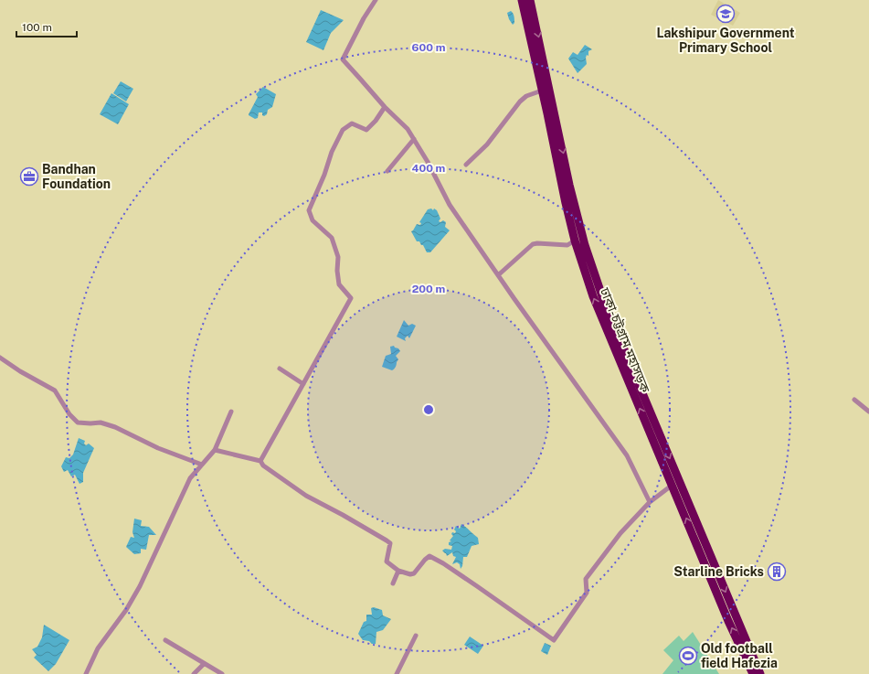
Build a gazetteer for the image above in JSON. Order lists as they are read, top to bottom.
{
  "streets": {
    "highway": ["ঢাকা-চট্টগ্রাম মহাসড়ক"]
  },
  "places": {
    "school or university": ["Lakshipur Government Primary School"],
    "office": ["Bandhan Foundation"],
    "building": ["Starline Bricks"],
    "sports": ["Old football field Hafezia"]
  },
  "scale_bar": "100 m",
  "rings": ["600 m", "400 m", "200 m"]
}
